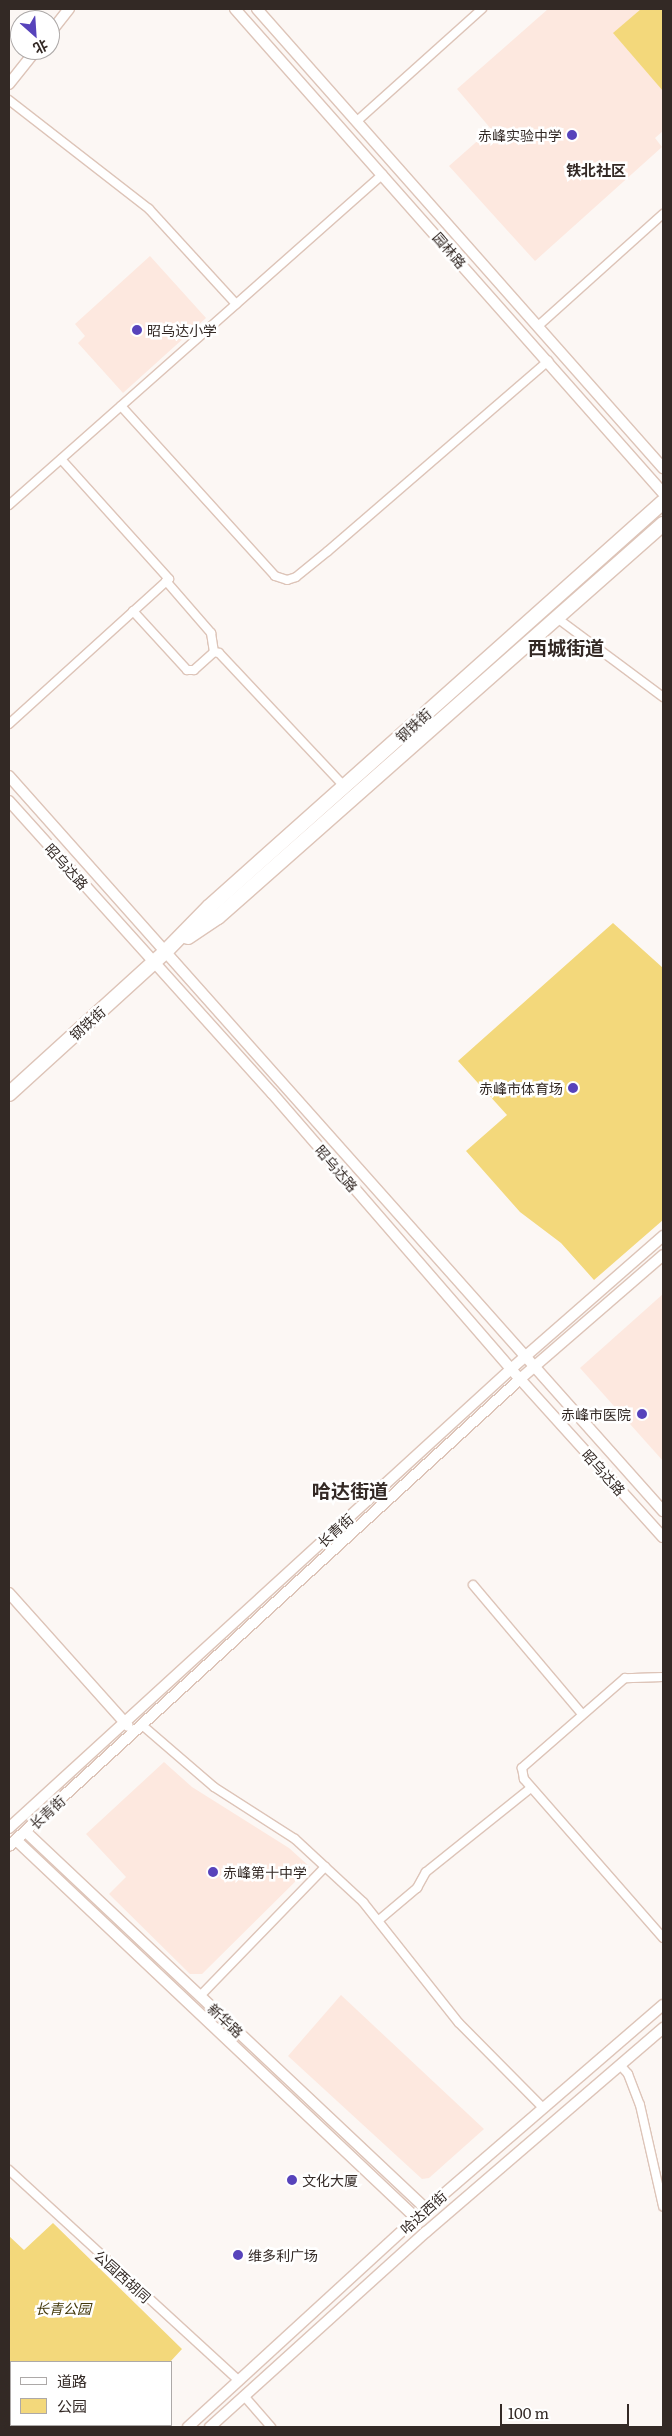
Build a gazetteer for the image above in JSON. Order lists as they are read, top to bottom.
{
  "streets": {
    "highway": ["钢铁街"],
    "main road": [
      "园林路",
      "昭乌达路",
      "长青街",
      "新华路",
      "哈达西街"
    ],
    "street": ["公园西胡同"]
  },
  "crossings": [
    ["钢铁街", "昭乌达路"],
    ["昭乌达路", "长青街"],
    ["长青街", "新华路"],
    ["新华路", "哈达西街"],
    ["哈达西街", "公园西胡同"]
  ],
  "districts": ["铁北社区", "西城街道", "哈达街道"],
  "parks": ["长青公园"],
  "places": [
    "赤峰实验中学",
    "昭乌达小学",
    "赤峰市体育场",
    "赤峰市医院",
    "赤峰第十中学",
    "文化大厦",
    "维多利广场"
  ],
  "legend": ["道路", "公园"],
  "scale_bar": "100 m",
  "north": "bottom right"
}
